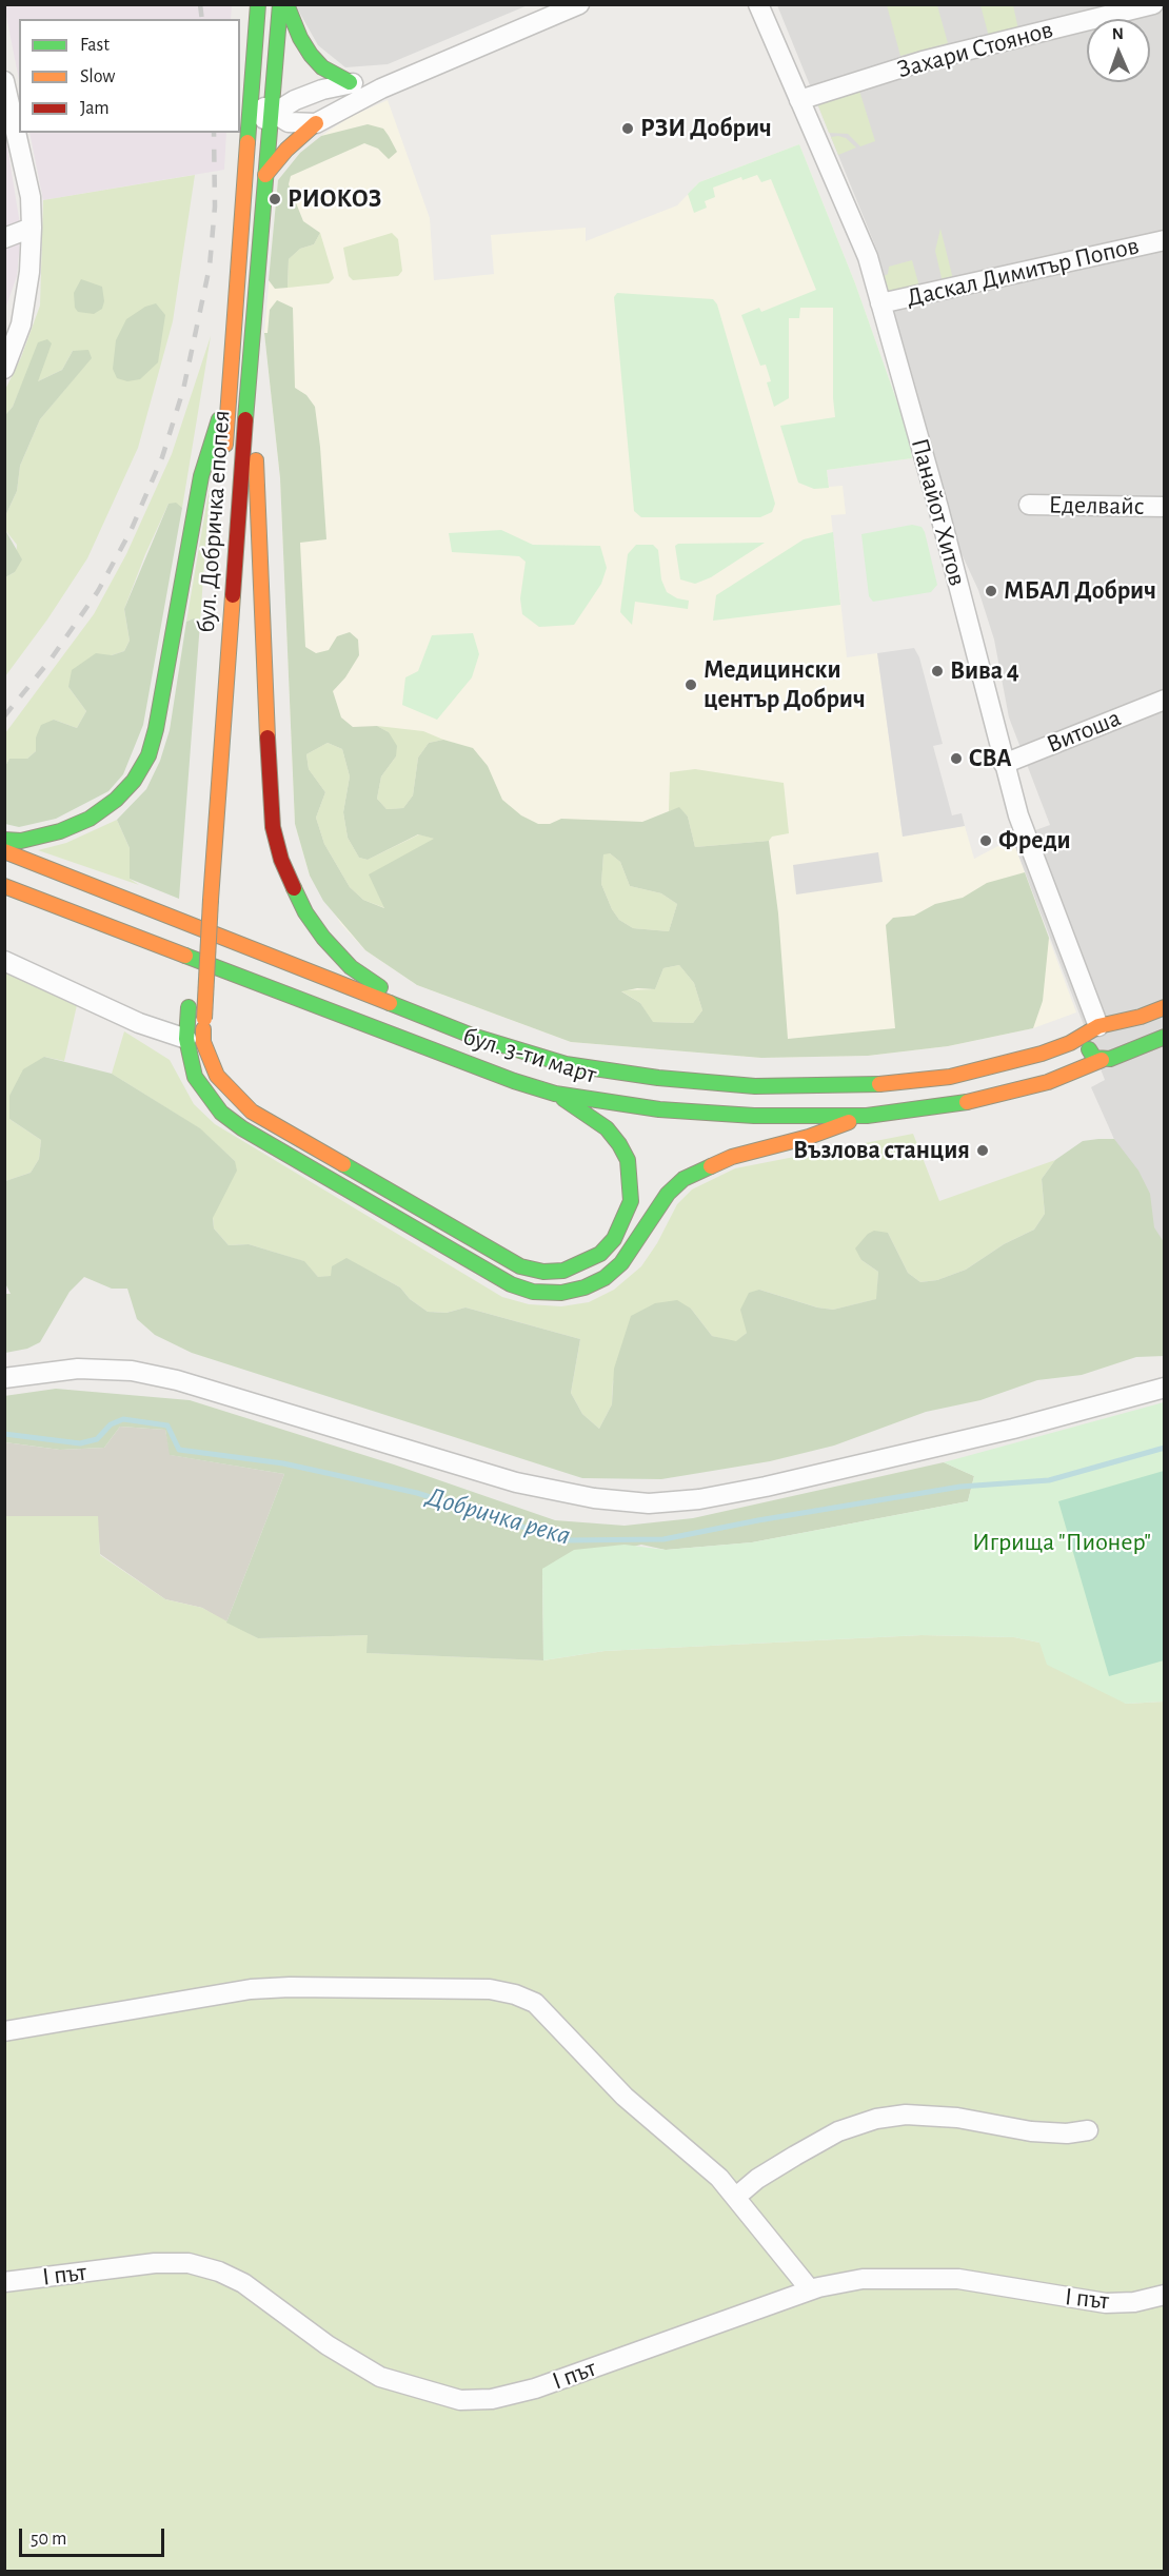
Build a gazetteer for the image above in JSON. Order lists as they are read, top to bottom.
{
  "streets": {
    "main road": ["бул. Добричка епопея", "бул. 3-ти март"],
    "street": [
      "Захари Стоянов",
      "Даскал Димитър Попов",
      "Еделвайс",
      "Панайот Хитов",
      "Витоша",
      "І път"
    ]
  },
  "crossings": [
    ["Захари Стоянов", "Панайот Хитов"],
    ["Даскал Димитър Попов", "Панайот Хитов"],
    ["Панайот Хитов", "Витоша"],
    ["Панайот Хитов", "бул. 3-ти март"]
  ],
  "water": ["Добричка река"],
  "parks": ["Игрища \"Пионер\""],
  "places": [
    "РЗИ Добрич",
    "РИОКОЗ",
    "МБАЛ Добрич",
    "Вива 4",
    "Медицински център Добрич",
    "CBA",
    "Фреди",
    "Възлова станция"
  ],
  "legend": ["Fast", "Slow", "Jam"],
  "scale_bar": "50 m",
  "north": "top"
}
